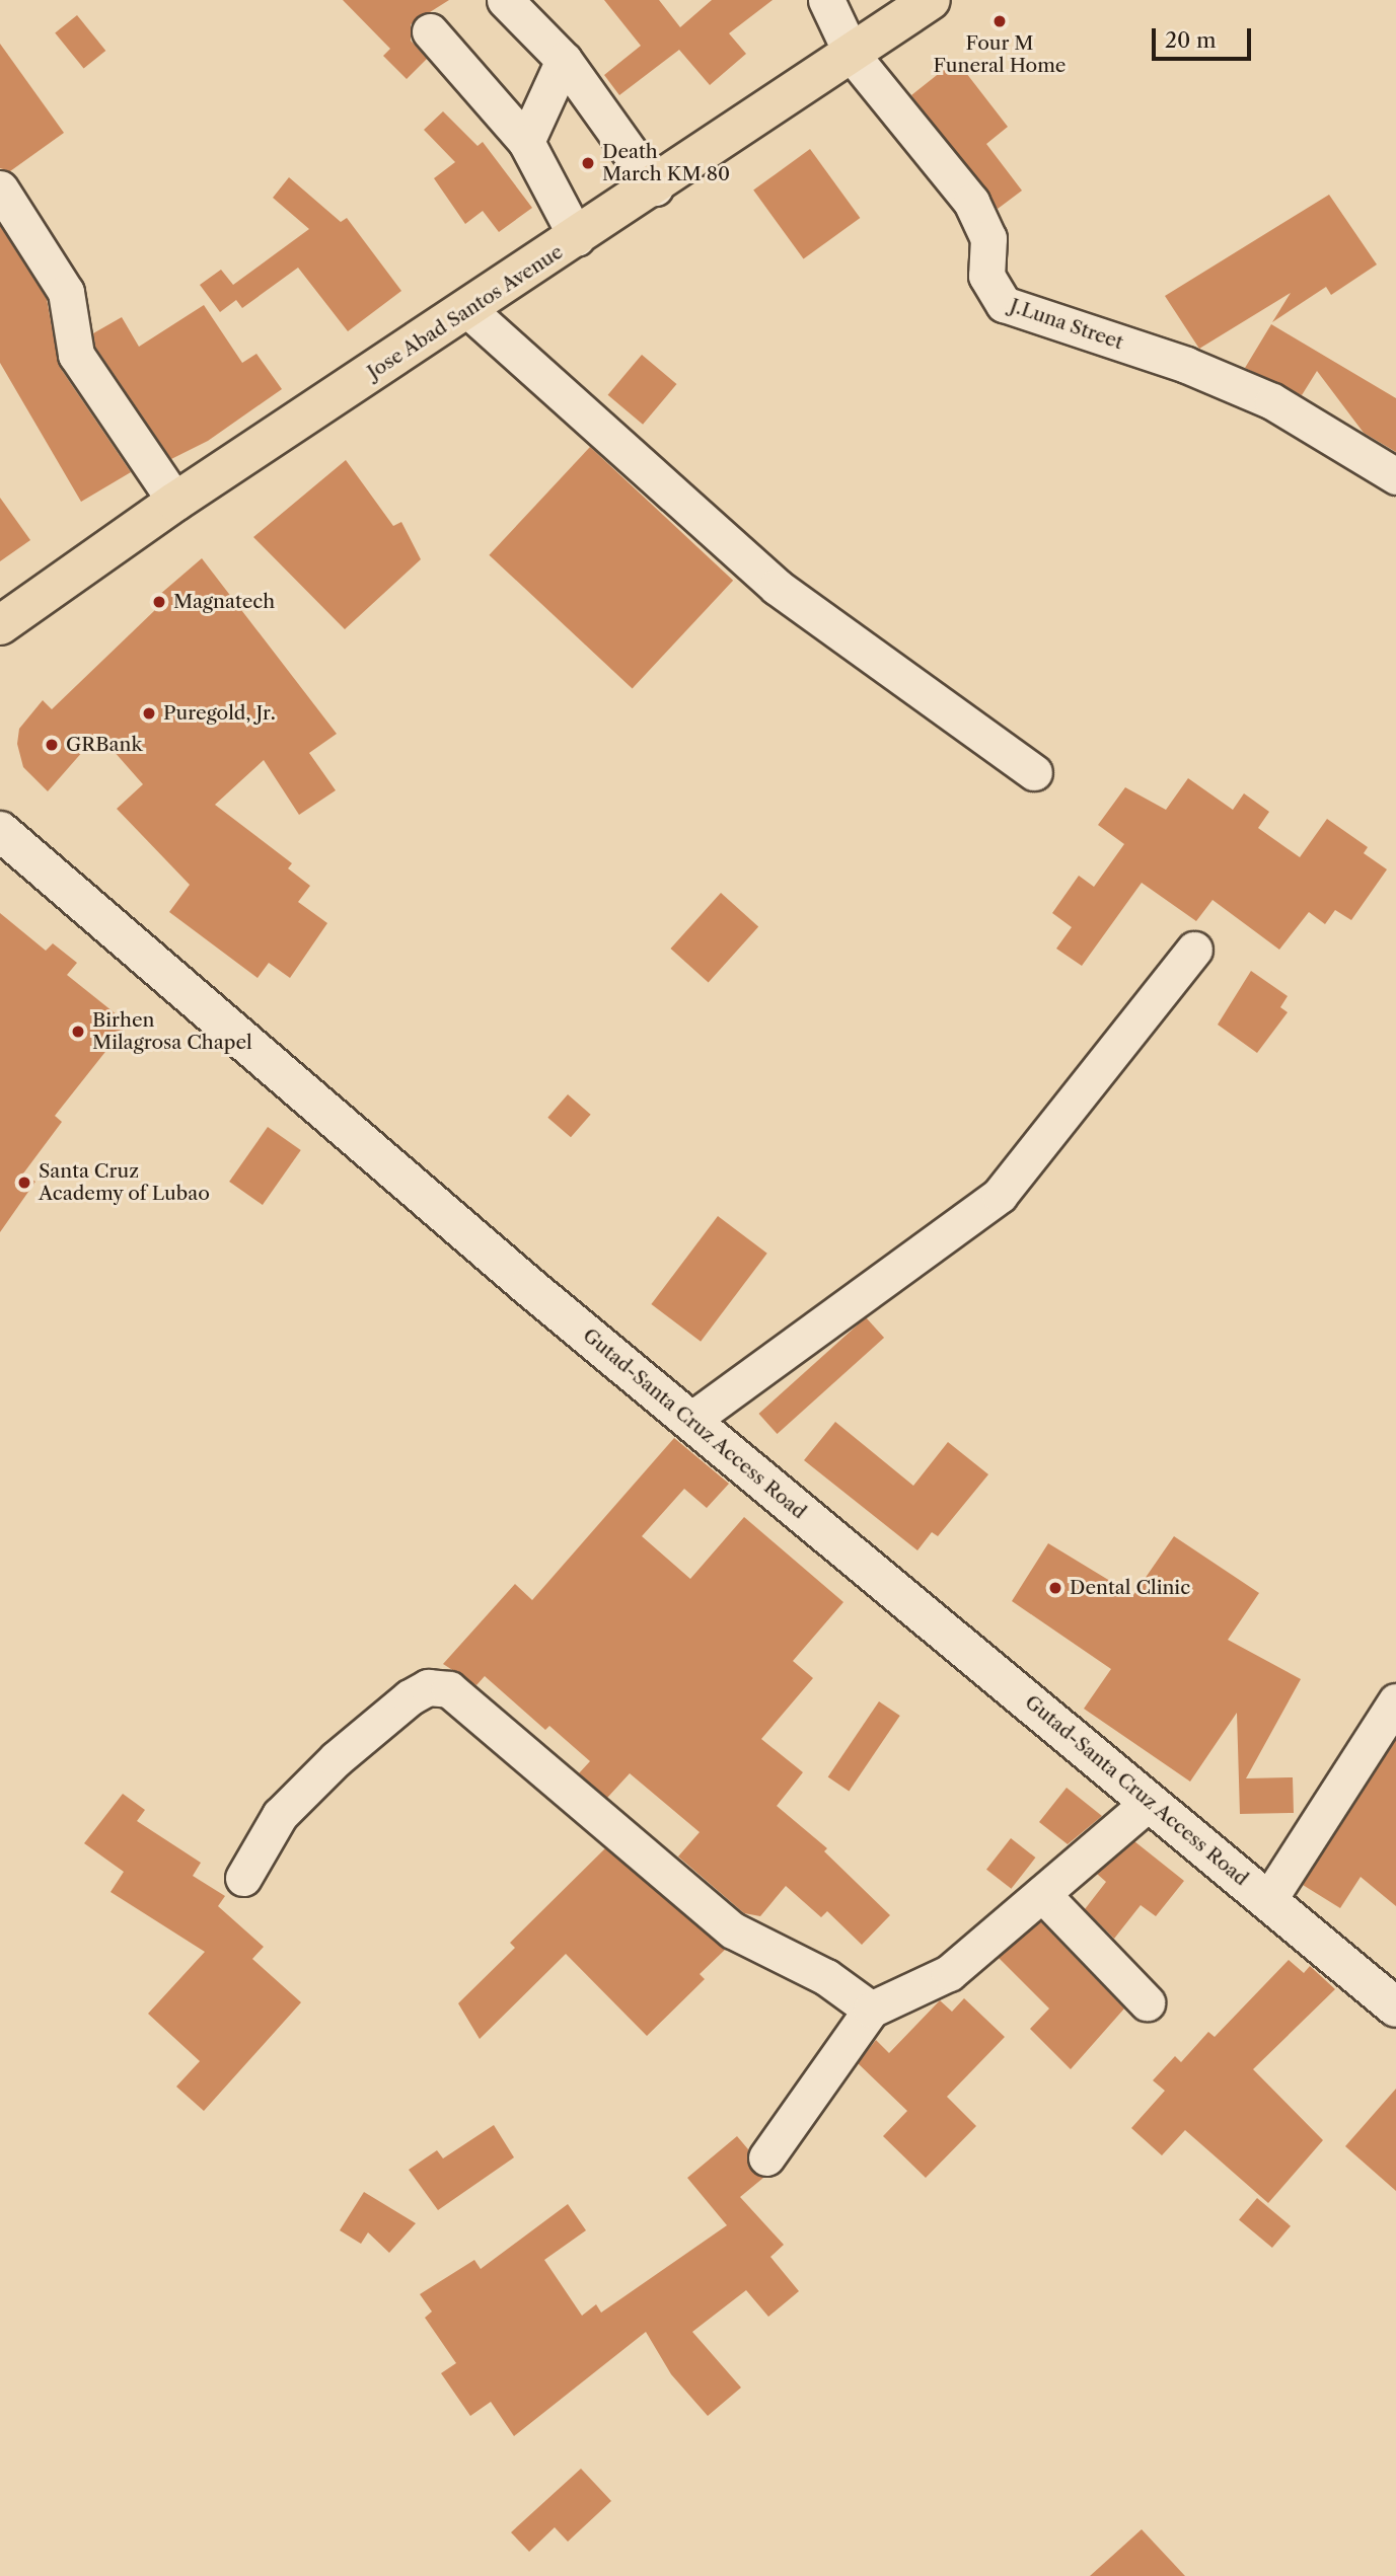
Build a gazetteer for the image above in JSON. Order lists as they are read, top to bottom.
{
  "streets": {
    "main road": ["Jose Abad Santos Avenue", "Gutad-Santa Cruz Access Road"],
    "street": ["J.Luna Street"]
  },
  "crossings": [
    ["Jose Abad Santos Avenue", "J.Luna Street"]
  ],
  "places": [
    "Four M Funeral Home",
    "Death March KM 80",
    "Magnatech",
    "Puregold, Jr.",
    "GRBank",
    "Birhen Milagrosa Chapel",
    "Santa Cruz Academy of Lubao",
    "Dental Clinic"
  ],
  "scale_bar": "20 m"
}
